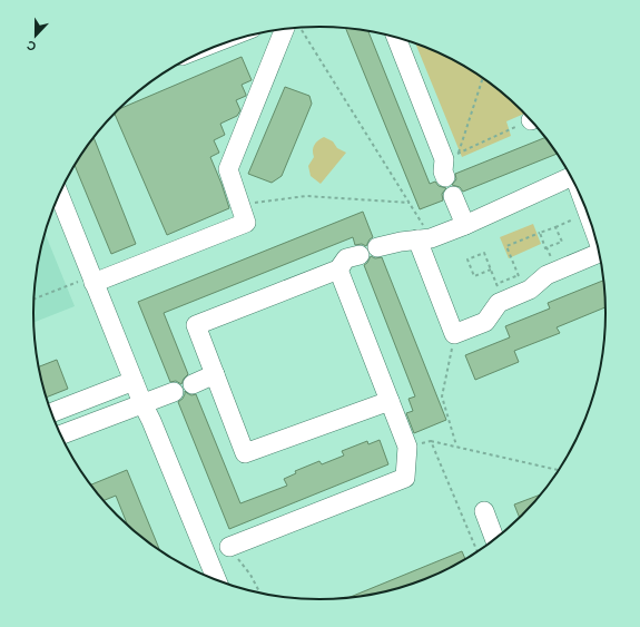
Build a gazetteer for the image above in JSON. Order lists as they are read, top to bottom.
{
  "north": "bottom"
}
